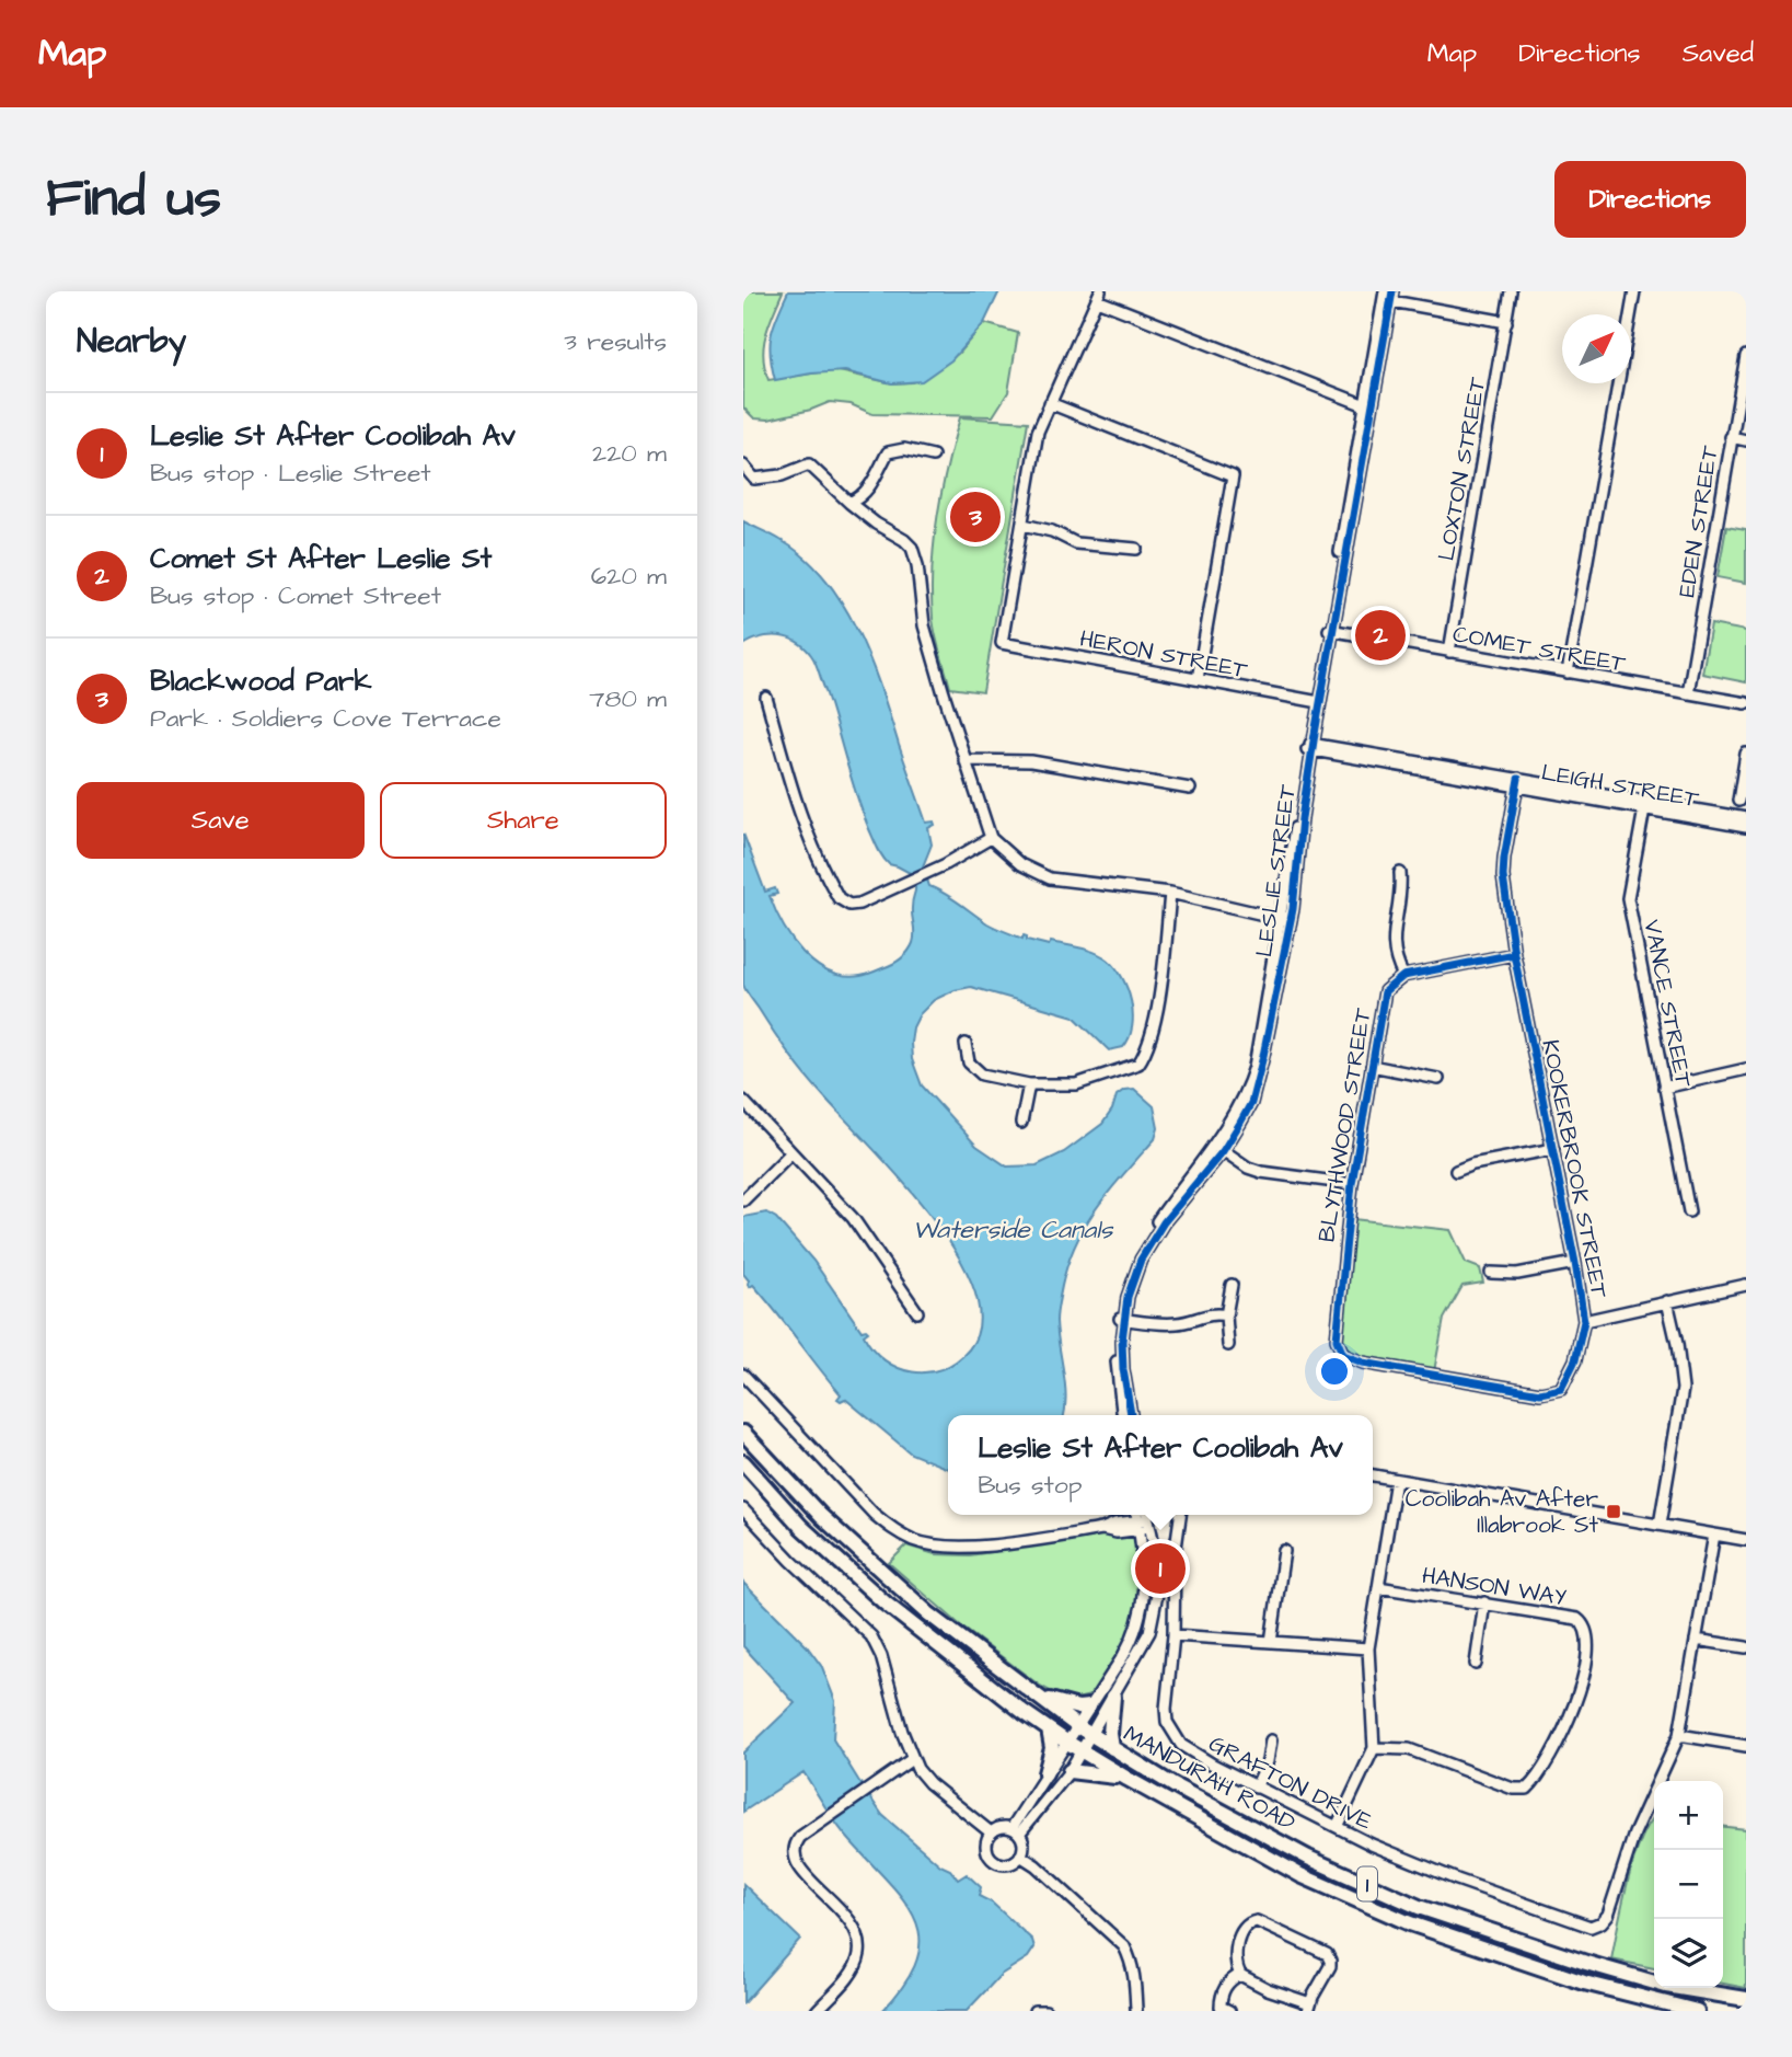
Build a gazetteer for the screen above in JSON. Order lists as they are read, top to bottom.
{
  "streets": {
    "highway": ["MANDURAH ROAD", "1"],
    "street": [
      "LOXTON STREET",
      "EDEN STREET",
      "COMET STREET",
      "HERON STREET",
      "LEIGH STREET",
      "LESLIE STREET",
      "VANCE STREET",
      "BLYTHWOOD STREET",
      "KOOKERBROOK STREET",
      "HANSON WAY",
      "GRAFTON DRIVE"
    ]
  },
  "crossings": [
    ["LOXTON STREET", "COMET STREET"],
    ["EDEN STREET", "COMET STREET"],
    ["COMET STREET", "LESLIE STREET"],
    ["HERON STREET", "LESLIE STREET"],
    ["LEIGH STREET", "LESLIE STREET"],
    ["LEIGH STREET", "VANCE STREET"],
    ["LEIGH STREET", "KOOKERBROOK STREET"],
    ["BLYTHWOOD STREET", "KOOKERBROOK STREET"]
  ],
  "water": ["Waterside Canals"],
  "places": {
    "transit": ["Coolibah Av After Illabrook St"]
  },
  "north": "top right",
  "page": {
    "header": "Map",
    "nav": ["Map", "Directions", "Saved"],
    "buttons": [
      "Directions",
      ["Save", "Share"]
    ],
    "title": "Find us",
    "heading": ["Nearby", "3 results"],
    "list": [
      {
        "mark": "1",
        "name": "Leslie St After Coolibah Av",
        "note": "Bus stop · Leslie Street",
        "value": "220 m"
      },
      {
        "mark": "2",
        "name": "Comet St After Leslie St",
        "note": "Bus stop · Comet Street",
        "value": "620 m"
      },
      {
        "mark": "3",
        "name": "Blackwood Park",
        "note": "Park · Soldiers Cove Terrace",
        "value": "780 m"
      }
    ],
    "pins": ["3", "2", "1"],
    "popup": ["Leslie St After Coolibah Av", "Bus stop"],
    "map_buttons": ["+", "−"]
  }
}
